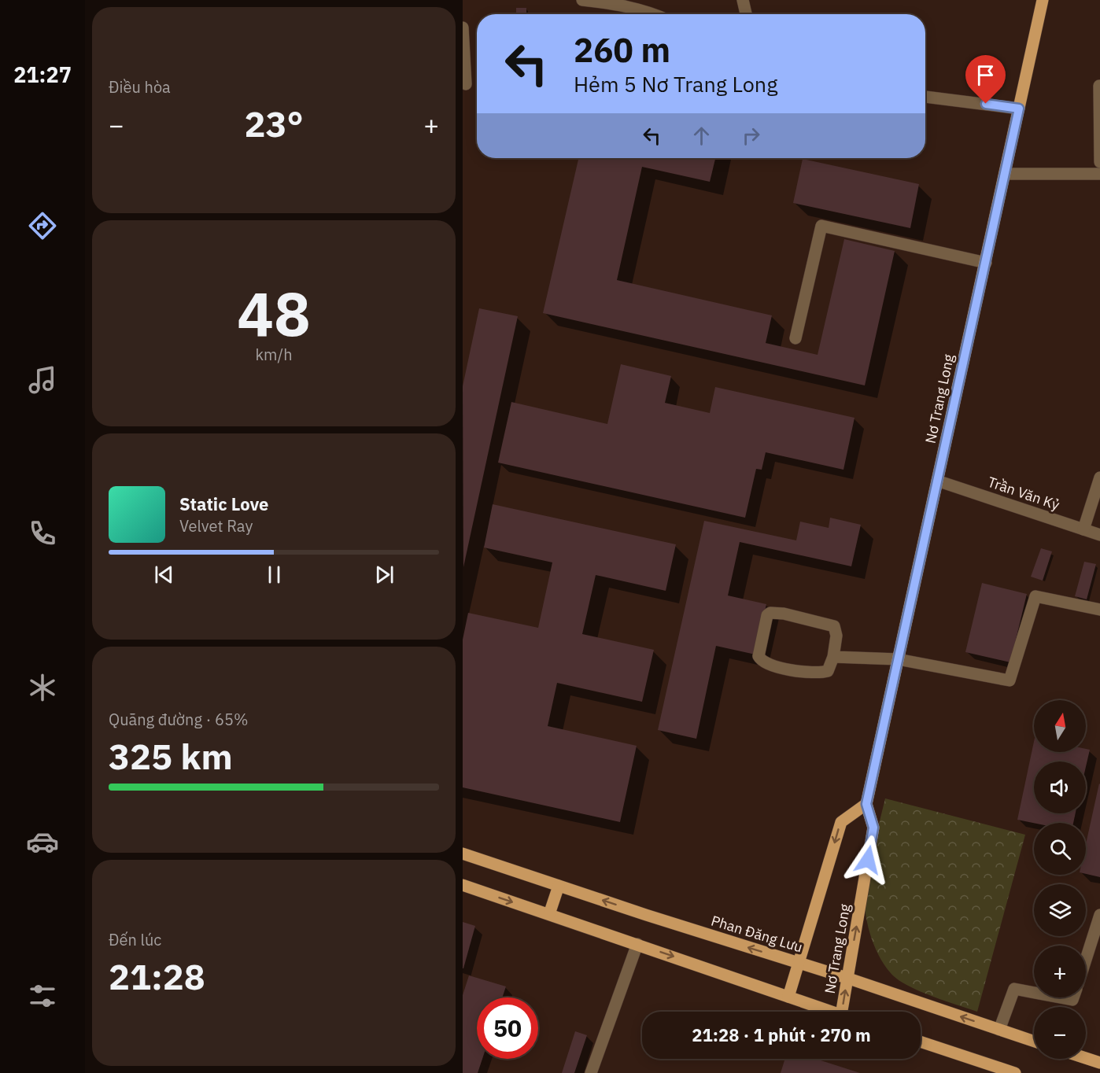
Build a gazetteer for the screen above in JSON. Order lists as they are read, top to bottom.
{
  "streets": {
    "main road": ["Nơ Trang Long", "Phan Đăng Lưu"],
    "street": ["Trần Văn Kỷ"]
  },
  "crossings": [
    ["Nơ Trang Long", "Trần Văn Kỷ"],
    ["Nơ Trang Long", "Phan Đăng Lưu"]
  ],
  "north": "top",
  "page": {
    "tabs": "21:27",
    "tile": [
      "Điều hòa",
      ["48", "km/h"],
      ["Quãng đường · 65%", "325 km"],
      ["Đến lúc", "21:28"]
    ],
    "turn": ["260 m", "Hẻm 5 Nơ Trang Long"],
    "heat": ["−", "23°", "+"],
    "song": ["Static Love", "Velvet Ray"],
    "map_buttons": ["+", "−"],
    "limit": "50",
    "trip": "21:28 · 1 phút · 270 m"
  }
}
